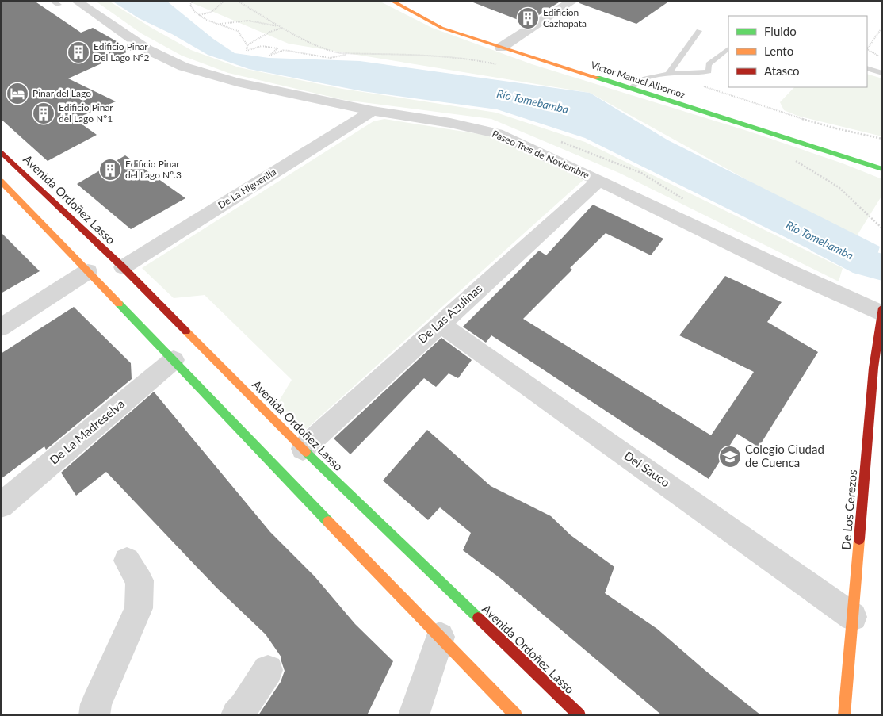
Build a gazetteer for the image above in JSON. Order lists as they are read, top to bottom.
{
  "streets": {
    "main road": ["Victor Manuel Albornoz", "Avenida Ordoñez Lasso", "De Los Cerezos"],
    "street": [
      "Paseo Tres de Noviembre",
      "De La Higuerilla",
      "De Las Azulinas",
      "De La Madreselva",
      "Del Sauco"
    ]
  },
  "crossings": [
    ["Paseo Tres de Noviembre", "De La Higuerilla"],
    ["Paseo Tres de Noviembre", "De Las Azulinas"],
    ["Paseo Tres de Noviembre", "De Los Cerezos"],
    ["De La Higuerilla", "Avenida Ordoñez Lasso"],
    ["Avenida Ordoñez Lasso", "De Las Azulinas"],
    ["De Las Azulinas", "Del Sauco"],
    ["Del Sauco", "De Los Cerezos"]
  ],
  "water": ["Río Tomebamba"],
  "places": {
    "building": [
      "Edificion Cazhapata",
      "Edificio Pinar Del Lago N°2",
      "Edificio Pinar del Lago N°1",
      "Edificio Pinar del Lago Nº.3"
    ],
    "hotel": ["Pinar del Lago"],
    "school or university": ["Colegio Ciudad de Cuenca"]
  },
  "legend": ["Fluido", "Lento", "Atasco"]
}
